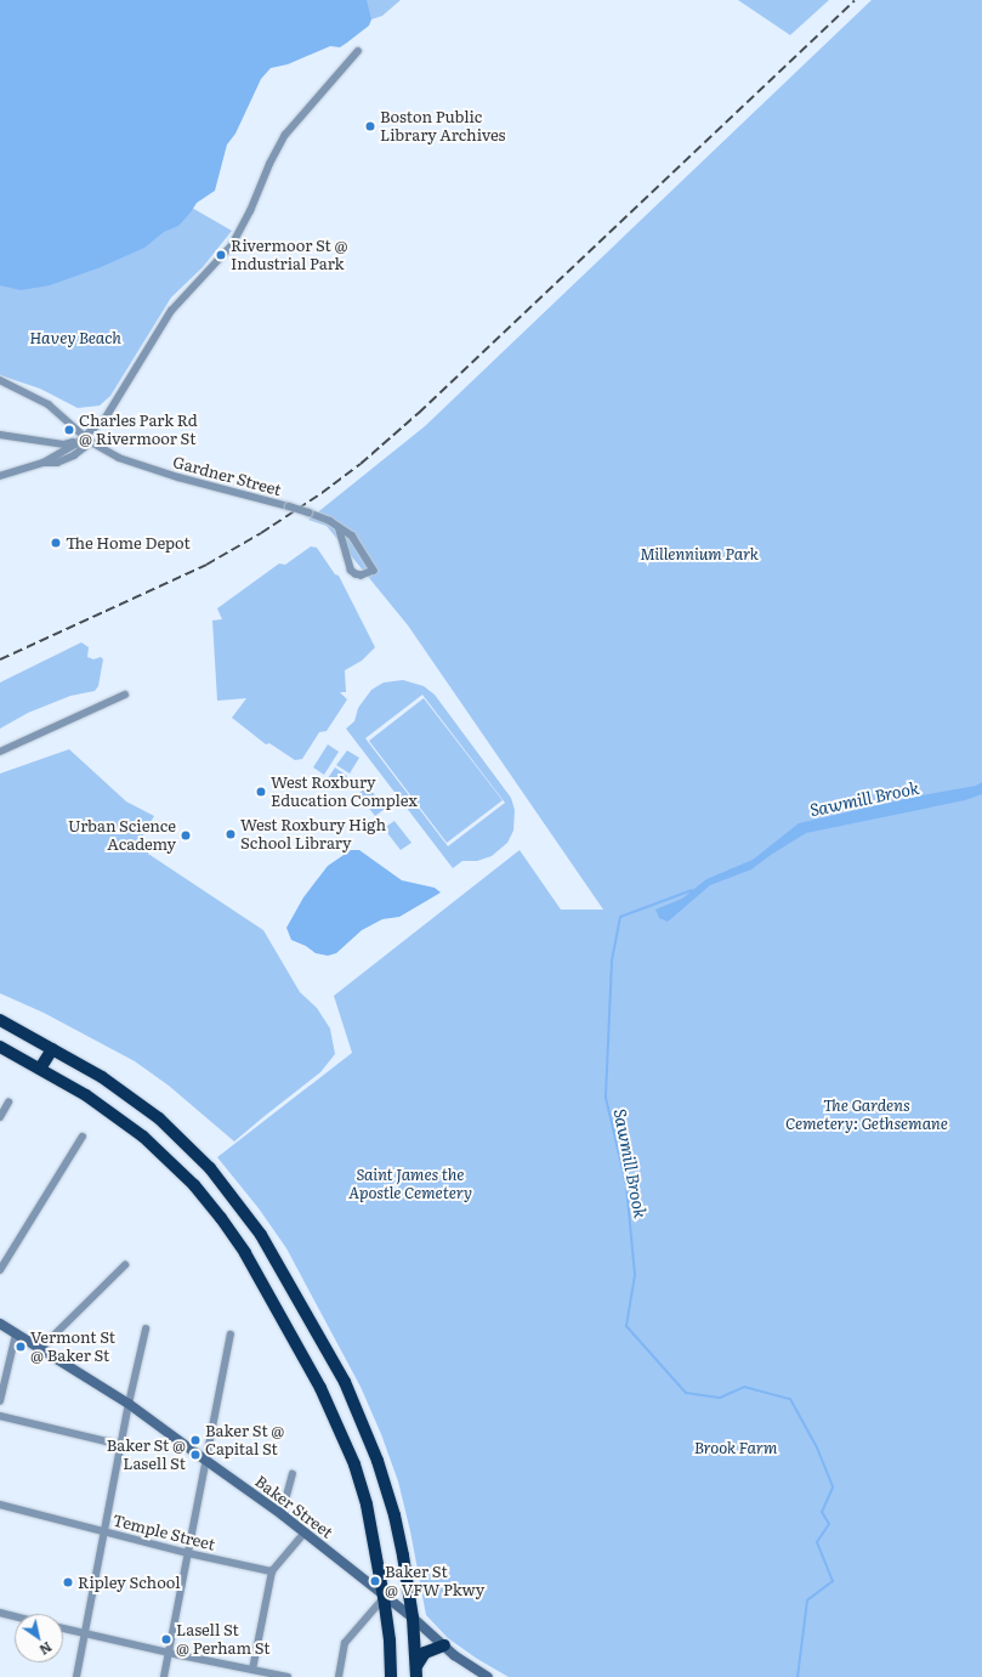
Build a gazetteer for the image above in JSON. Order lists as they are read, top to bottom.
{
  "streets": {
    "street": ["Gardner Street", "Baker Street", "Temple Street"]
  },
  "water": ["Sawmill Brook"],
  "parks": [
    "Havey Beach",
    "Millennium Park",
    "The Gardens Cemetery: Gethsemane",
    "Saint James the Apostle Cemetery",
    "Brook Farm"
  ],
  "places": [
    "Boston Public Library Archives",
    "Rivermoor St @ Industrial Park",
    "Charles Park Rd @ Rivermoor St",
    "The Home Depot",
    "West Roxbury Education Complex",
    "West Roxbury High School Library",
    "Urban Science Academy",
    "Vermont St @ Baker St",
    "Baker St @ Capital St",
    "Baker St @ Lasell St",
    "Baker St @ VFW Pkwy",
    "Ripley School",
    "Lasell St @ Perham St"
  ],
  "north": "bottom right"
}
